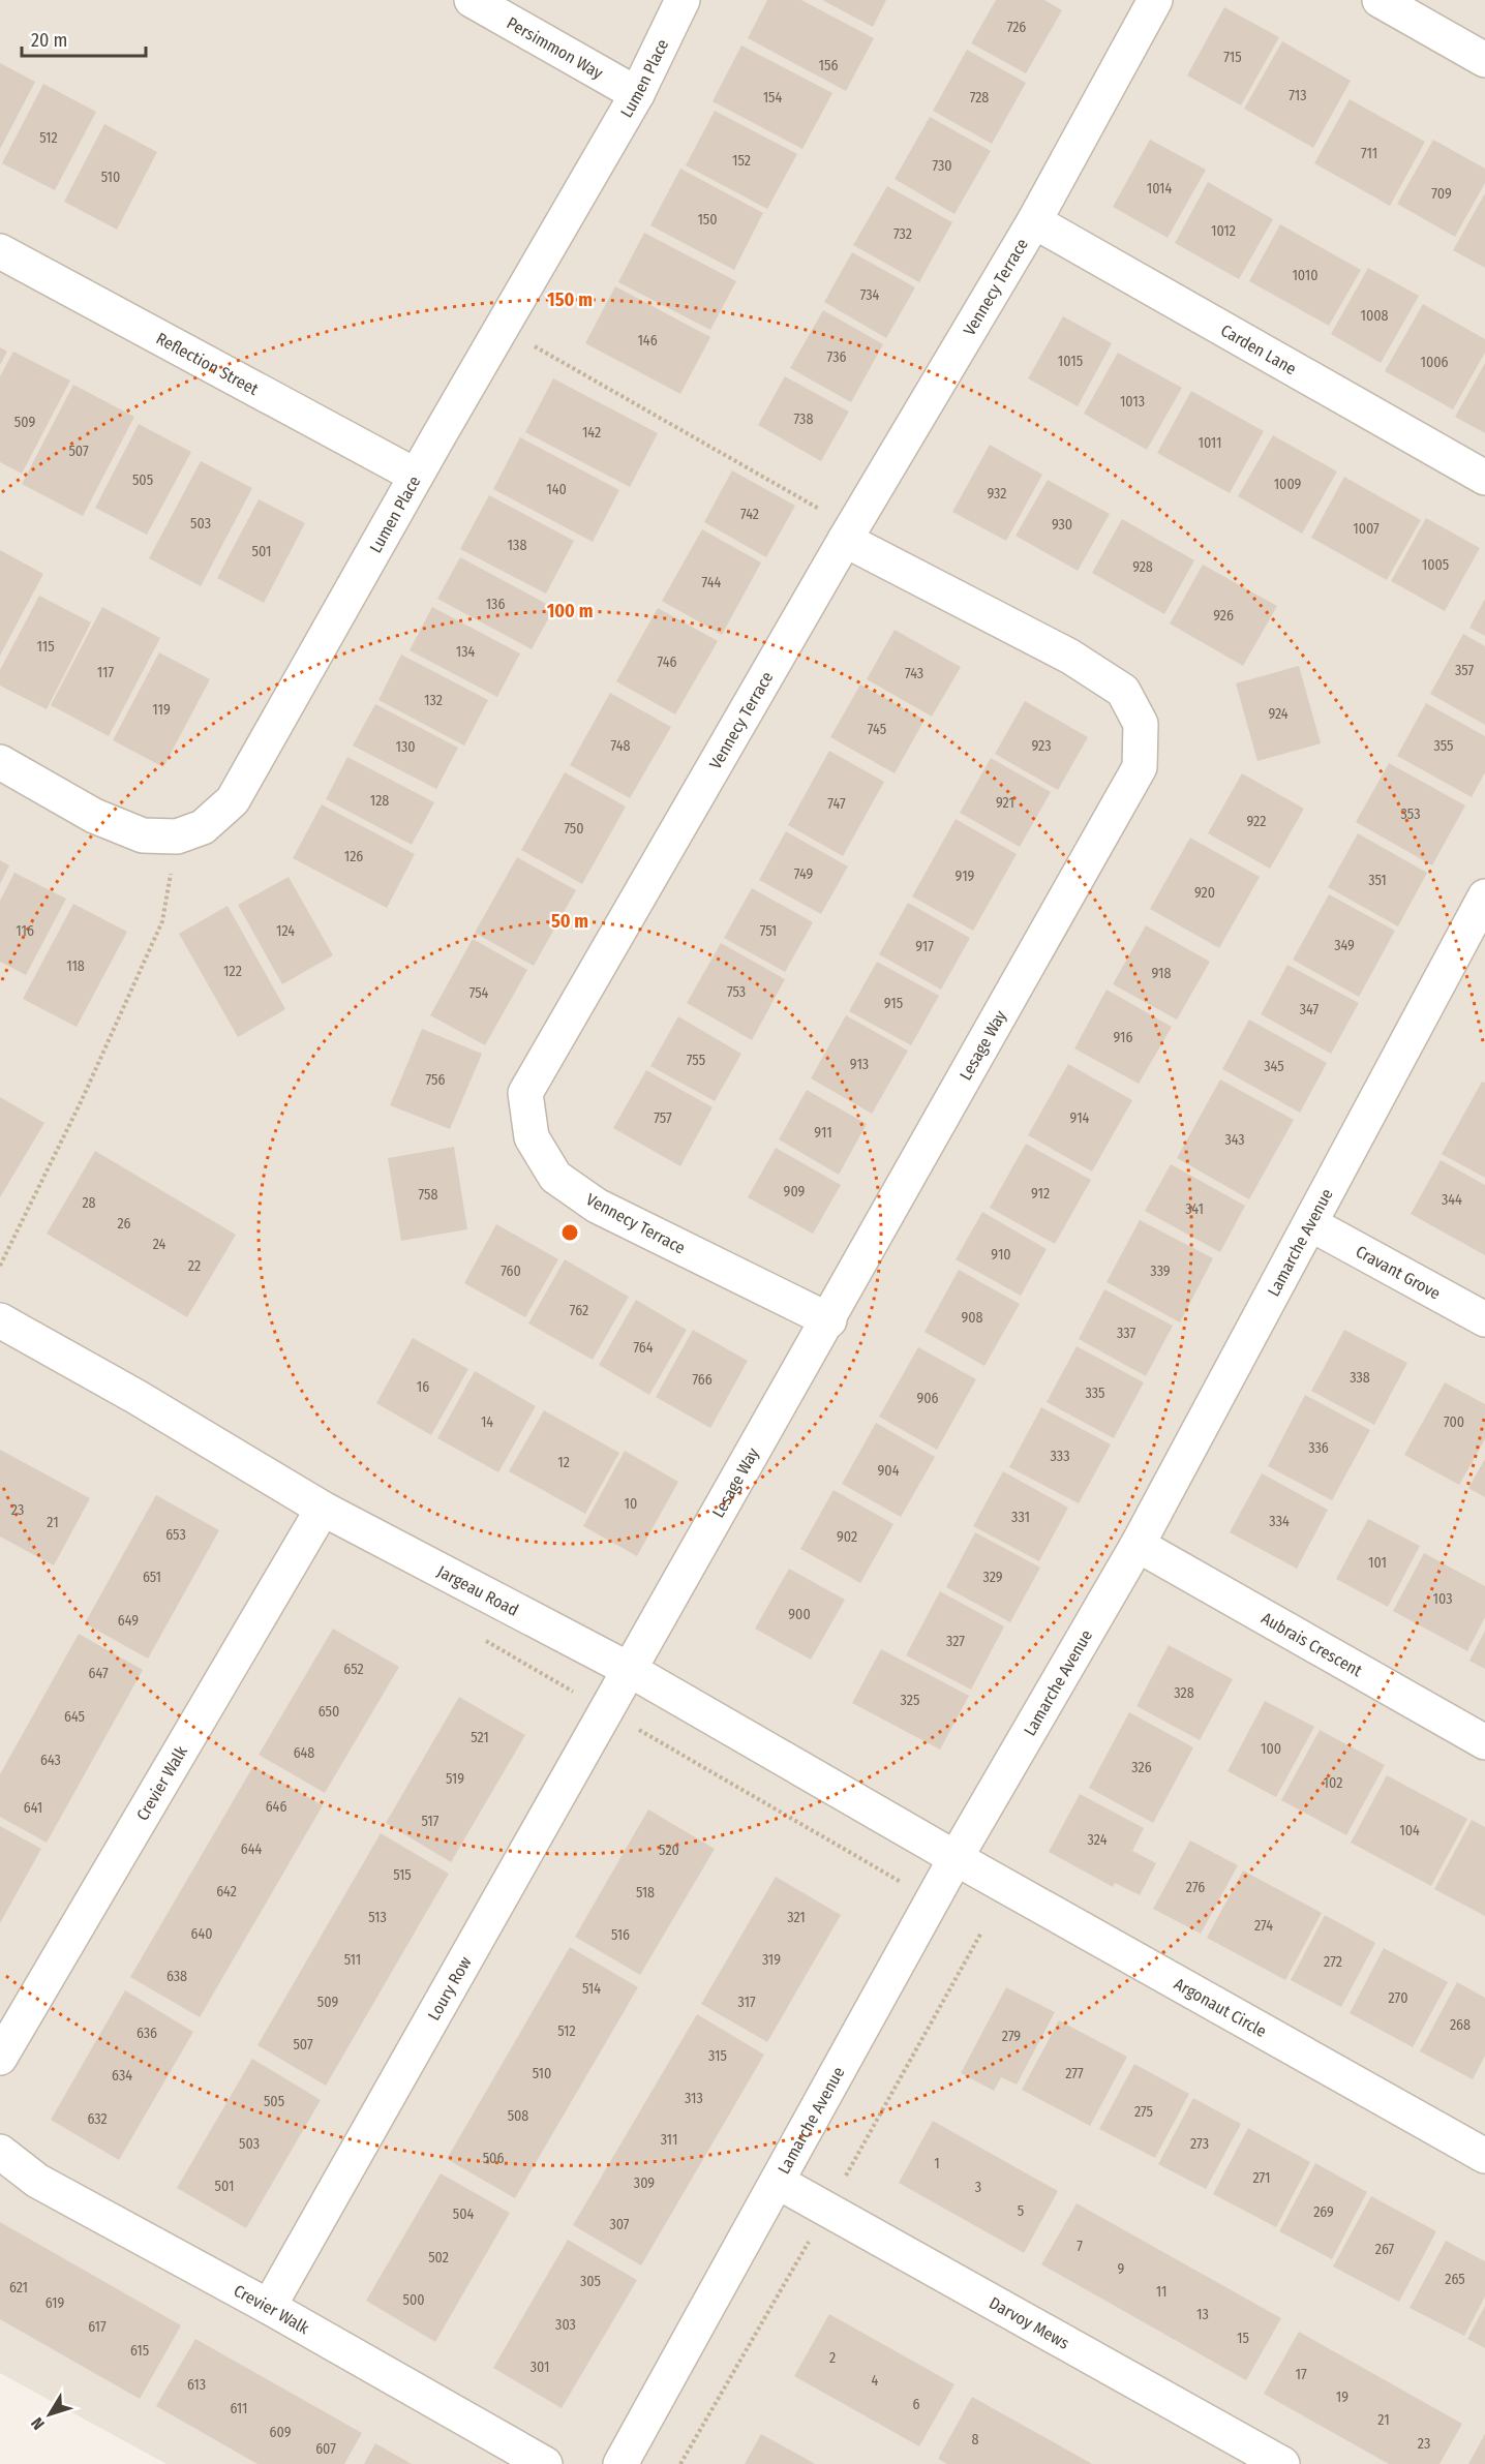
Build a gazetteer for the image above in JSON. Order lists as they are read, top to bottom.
{
  "streets": {
    "street": [
      "Persimmon Way",
      "Lumen Place",
      "Vennecy Terrace",
      "Carden Lane",
      "Reflection Street",
      "Lesage Way",
      "Lamarche Avenue",
      "Cravant Grove",
      "Jargeau Road",
      "Aubrais Crescent",
      "Crevier Walk",
      "Loury Row",
      "Argonaut Circle",
      "Darvoy Mews"
    ]
  },
  "crossings": [
    ["Persimmon Way", "Lumen Place"],
    ["Lumen Place", "Reflection Street"],
    ["Vennecy Terrace", "Carden Lane"],
    ["Vennecy Terrace", "Lesage Way"],
    ["Lesage Way", "Jargeau Road"],
    ["Lesage Way", "Loury Row"],
    ["Lamarche Avenue", "Cravant Grove"],
    ["Lamarche Avenue", "Jargeau Road"],
    ["Lamarche Avenue", "Aubrais Crescent"],
    ["Lamarche Avenue", "Argonaut Circle"],
    ["Lamarche Avenue", "Darvoy Mews"],
    ["Jargeau Road", "Crevier Walk"],
    ["Jargeau Road", "Loury Row"],
    ["Jargeau Road", "Argonaut Circle"],
    ["Crevier Walk", "Loury Row"]
  ],
  "house_numbers": [
    "726",
    "715",
    "156",
    "713",
    "154",
    "728",
    "512",
    "711",
    "152",
    "730",
    "510",
    "1014",
    "709",
    "150",
    "1012",
    "732",
    "1010",
    "734",
    "1008",
    "146",
    "736",
    "1015",
    "1006",
    "1013",
    "738",
    "509",
    "142",
    "1011",
    "507",
    "505",
    "1009",
    "140",
    "932",
    "742",
    "503",
    "930",
    "1007",
    "138",
    "501",
    "1005",
    "928",
    "744",
    "136",
    "926",
    "115",
    "134",
    "746",
    "357",
    "117",
    "743",
    "132",
    "119",
    "924",
    "745",
    "748",
    "923",
    "355",
    "130",
    "128",
    "921",
    "747",
    "353",
    "922",
    "750",
    "126",
    "749",
    "919",
    "351",
    "920",
    "116",
    "124",
    "751",
    "349",
    "917",
    "118",
    "122",
    "918",
    "753",
    "754",
    "915",
    "347",
    "916",
    "755",
    "913",
    "345",
    "756",
    "757",
    "914",
    "911",
    "343",
    "909",
    "912",
    "758",
    "344",
    "28",
    "341",
    "26",
    "24",
    "910",
    "22",
    "760",
    "339",
    "762",
    "908",
    "337",
    "764",
    "338",
    "766",
    "16",
    "335",
    "906",
    "14",
    "700",
    "336",
    "333",
    "12",
    "904",
    "10",
    "23",
    "331",
    "334",
    "21",
    "653",
    "902",
    "101",
    "651",
    "329",
    "103",
    "900",
    "649",
    "327",
    "652",
    "647",
    "328",
    "325",
    "650",
    "645",
    "521",
    "100",
    "648",
    "643",
    "326",
    "519",
    "102",
    "646",
    "641",
    "517",
    "104",
    "324",
    "644",
    "520",
    "515",
    "276",
    "642",
    "518",
    "513",
    "321",
    "274",
    "640",
    "516",
    "511",
    "319",
    "272",
    "638",
    "514",
    "270",
    "509",
    "317",
    "268",
    "512",
    "636",
    "279",
    "507",
    "315",
    "510",
    "277",
    "634",
    "313",
    "505",
    "275",
    "508",
    "632",
    "311",
    "503",
    "273",
    "506",
    "1",
    "271",
    "309",
    "501",
    "3",
    "5",
    "269",
    "504",
    "307",
    "7",
    "267",
    "502",
    "9",
    "265",
    "305",
    "621",
    "11",
    "500",
    "619",
    "13",
    "303",
    "617",
    "15",
    "615",
    "2",
    "301",
    "17",
    "4",
    "613",
    "19",
    "6",
    "611",
    "21",
    "609",
    "8",
    "23",
    "607"
  ],
  "scale_bar": "20 m",
  "north": "bottom left",
  "rings": ["150 m", "100 m", "50 m"]
}
